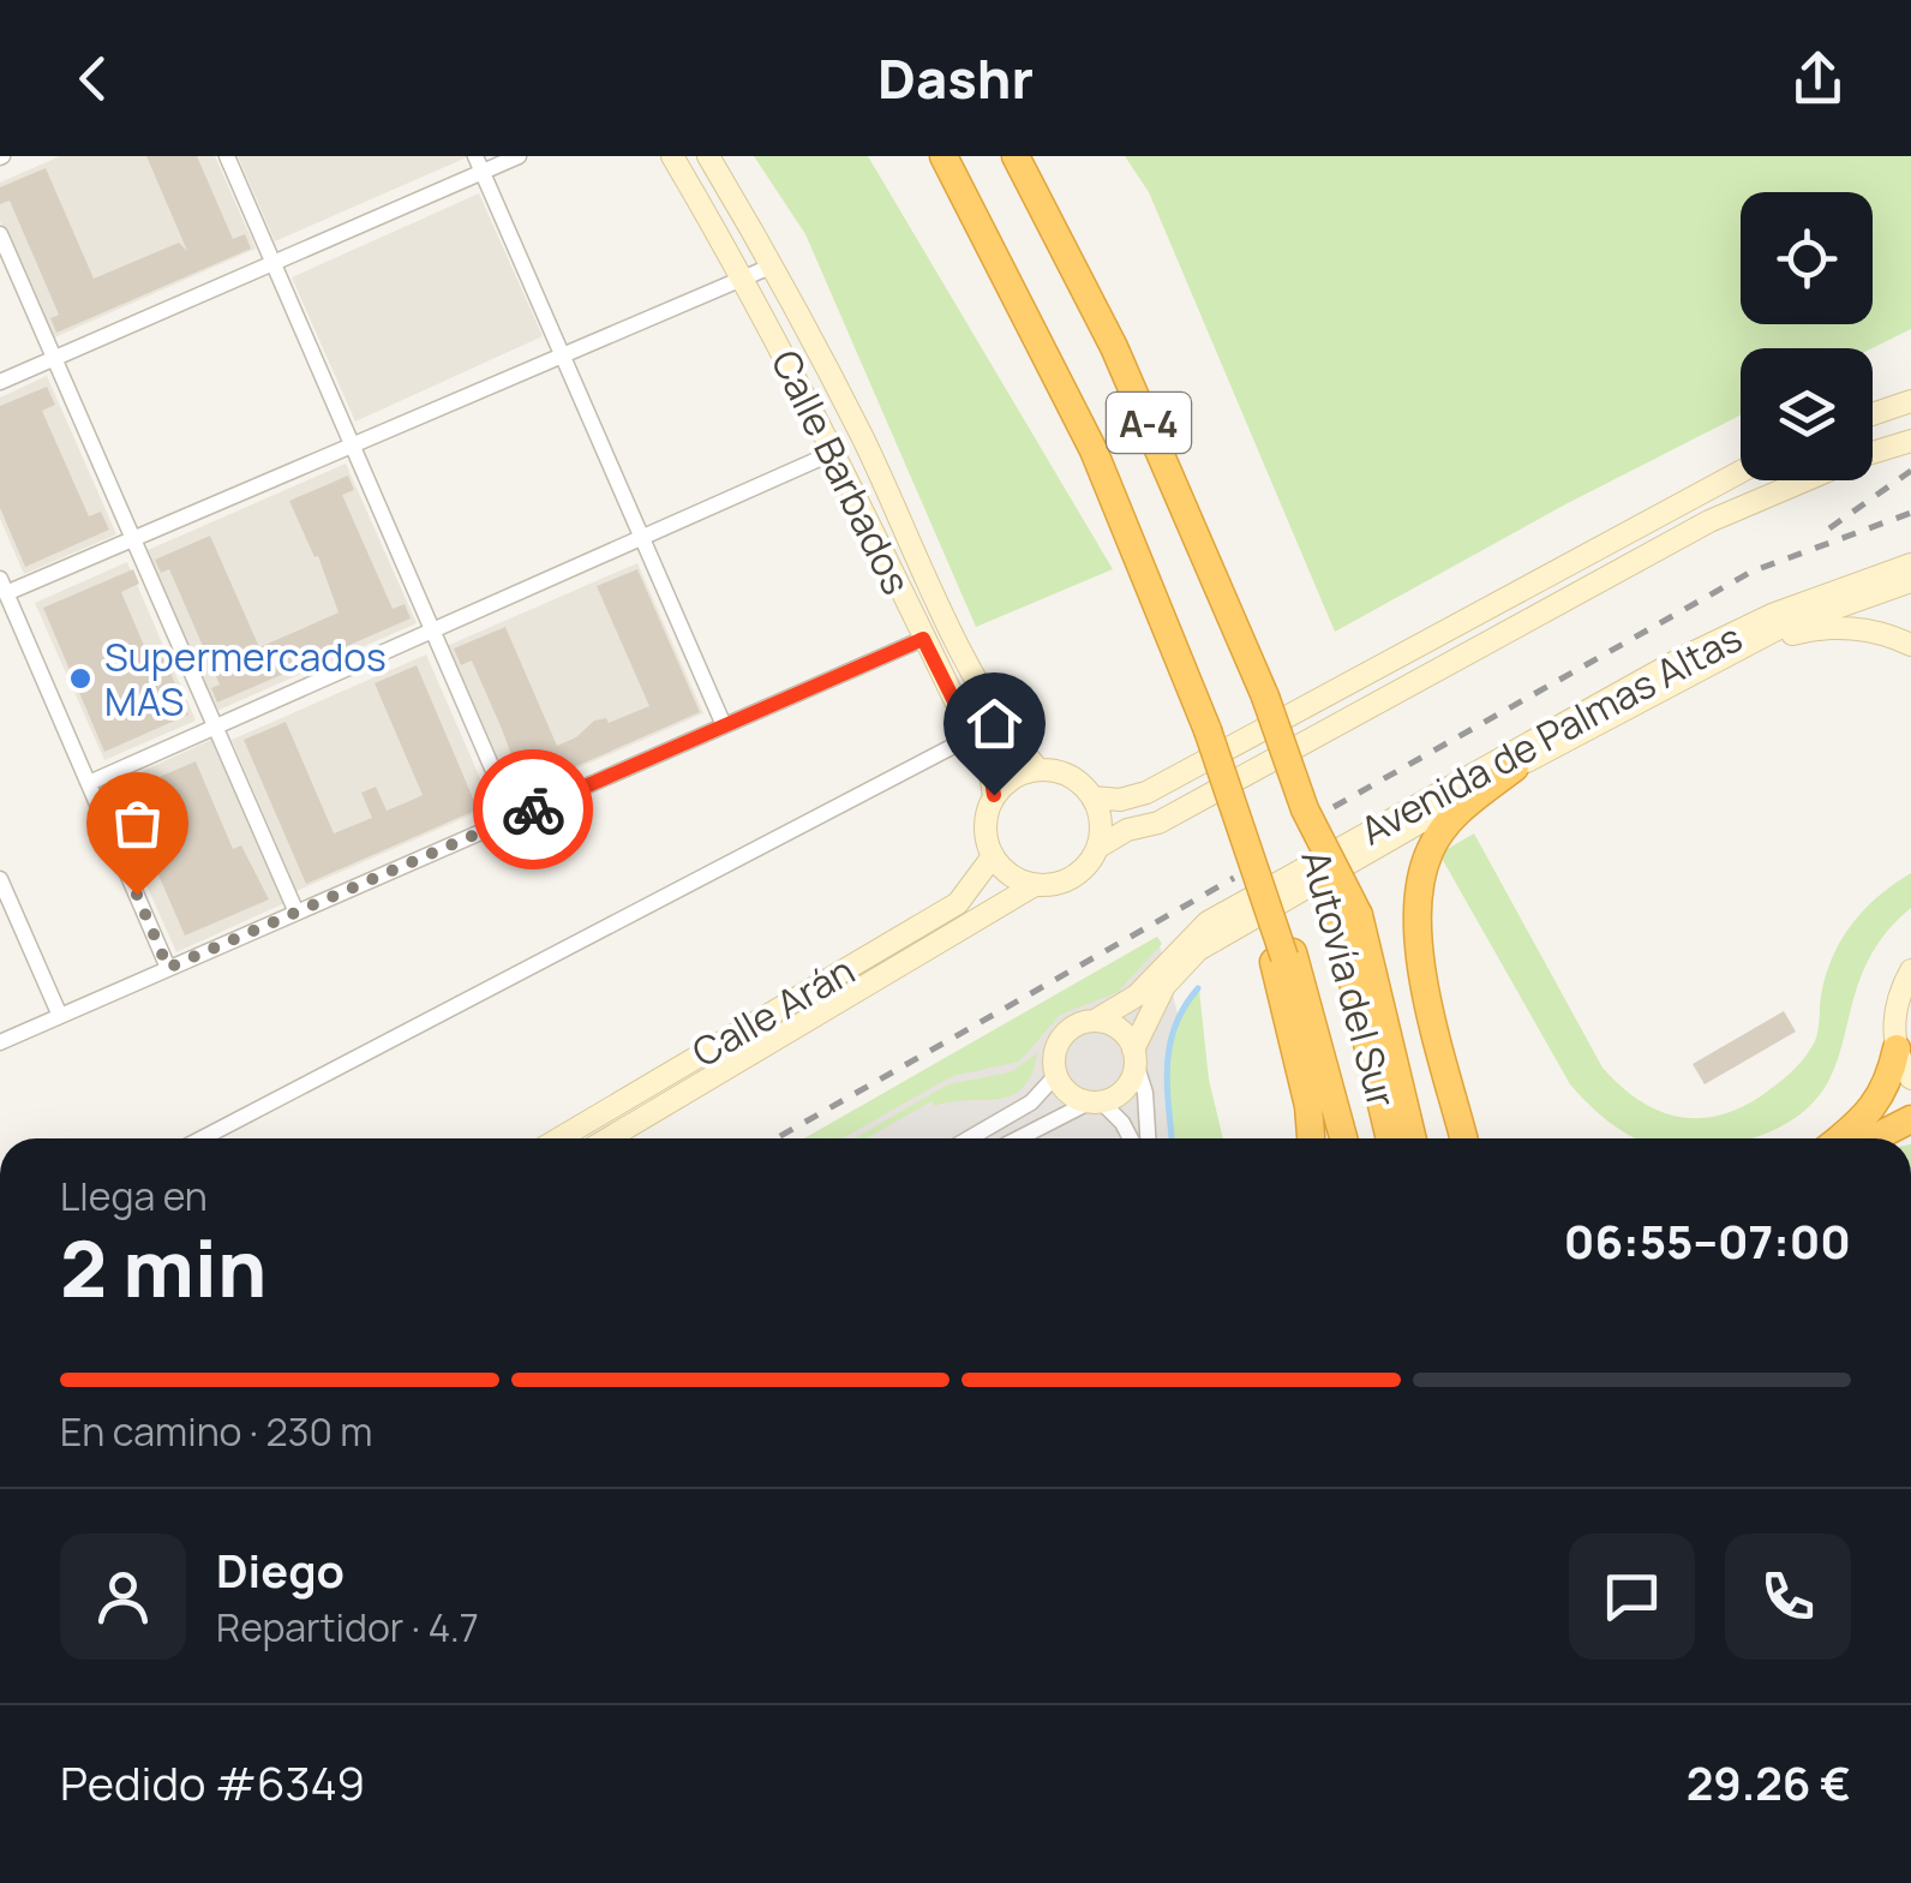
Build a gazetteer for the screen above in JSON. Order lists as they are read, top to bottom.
{
  "streets": {
    "highway": ["A-4", "Autovía del Sur"],
    "street": ["Calle Barbados", "Avenida de Palmas Altas", "Calle Arán"]
  },
  "crossings": [
    ["Calle Barbados", "Calle Arán"]
  ],
  "places": ["Supermercados MAS"],
  "page": {
    "header": "Dashr",
    "heading": ["2 min", "Llega en", "06:55–07:00"],
    "panel": [
      "Diego",
      "Repartidor · 4.7",
      "Pedido #6349",
      "29.26 €"
    ],
    "bar": "En camino · 230 m"
  }
}
